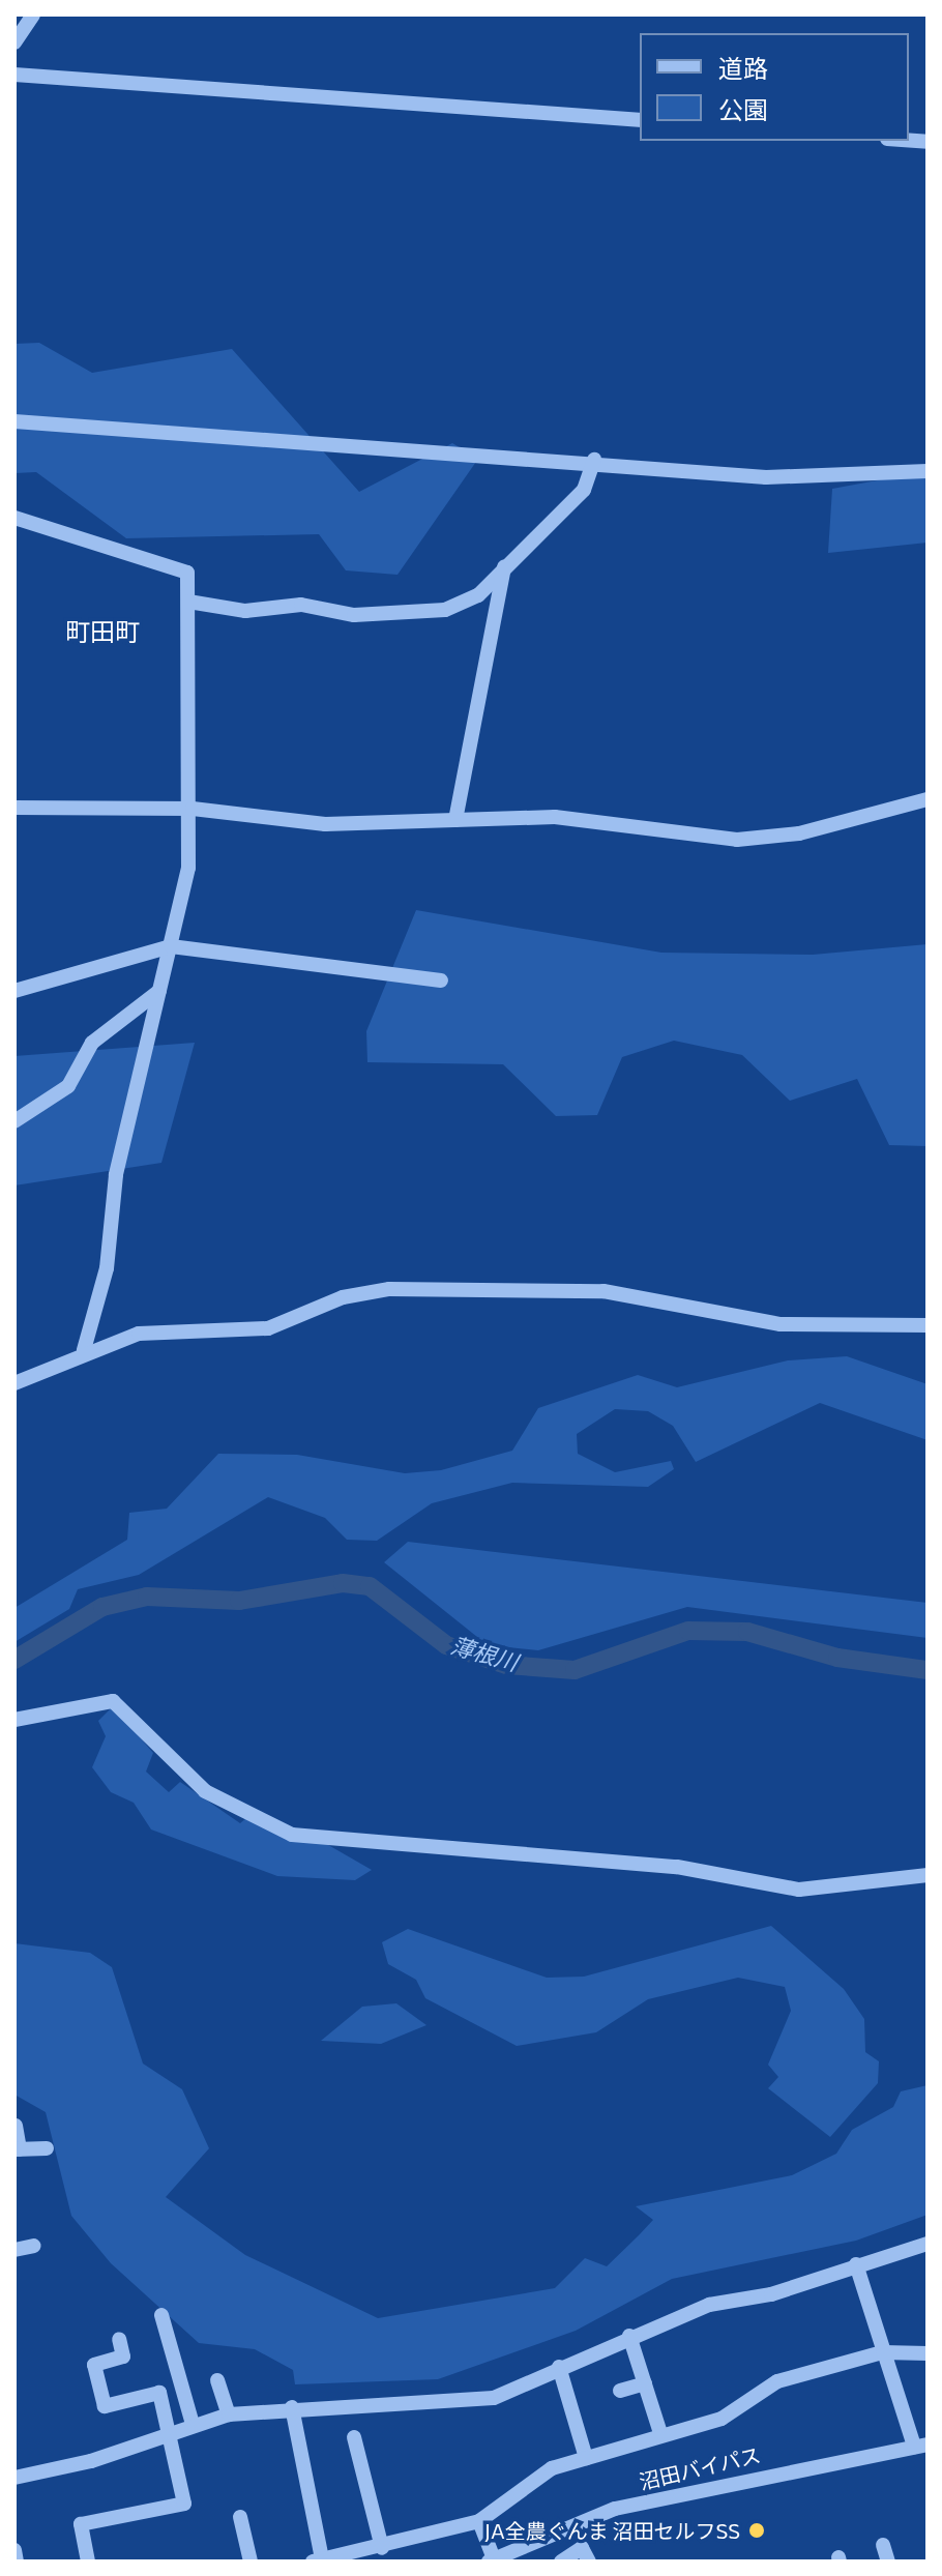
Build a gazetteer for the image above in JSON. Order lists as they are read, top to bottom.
{
  "streets": {
    "street": ["沼田バイパス"]
  },
  "districts": ["町田町"],
  "water": ["薄根川"],
  "places": ["JA全農ぐんま 沼田セルフSS"],
  "legend": ["道路", "公園"]
}
